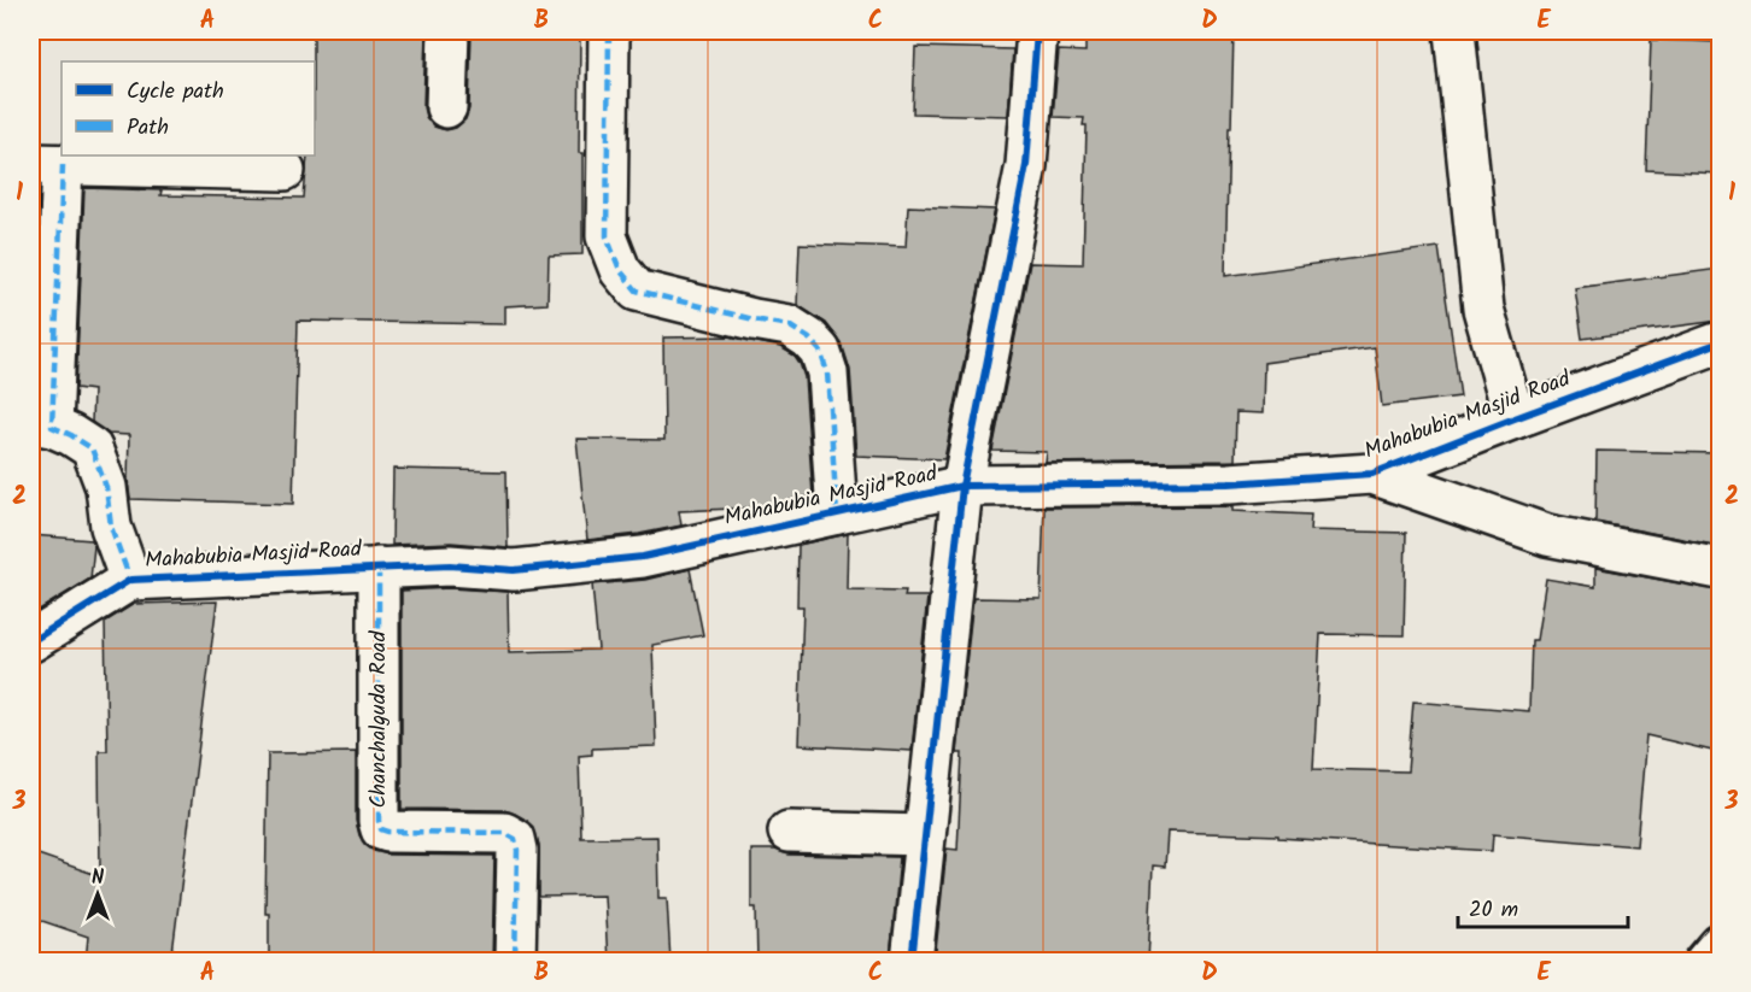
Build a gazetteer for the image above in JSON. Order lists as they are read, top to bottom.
{
  "streets": {
    "street": ["Mahabubia Masjid Road", "Chanchalguda Road"]
  },
  "crossings": [
    ["Mahabubia Masjid Road", "Chanchalguda Road"]
  ],
  "legend": ["Cycle path", "Path"],
  "scale_bar": "20 m",
  "north": "top",
  "grid": {
    "columns": [
      "A",
      "B",
      "C",
      "D",
      "E"
    ],
    "rows": ["1", "2", "3"]
  }
}
